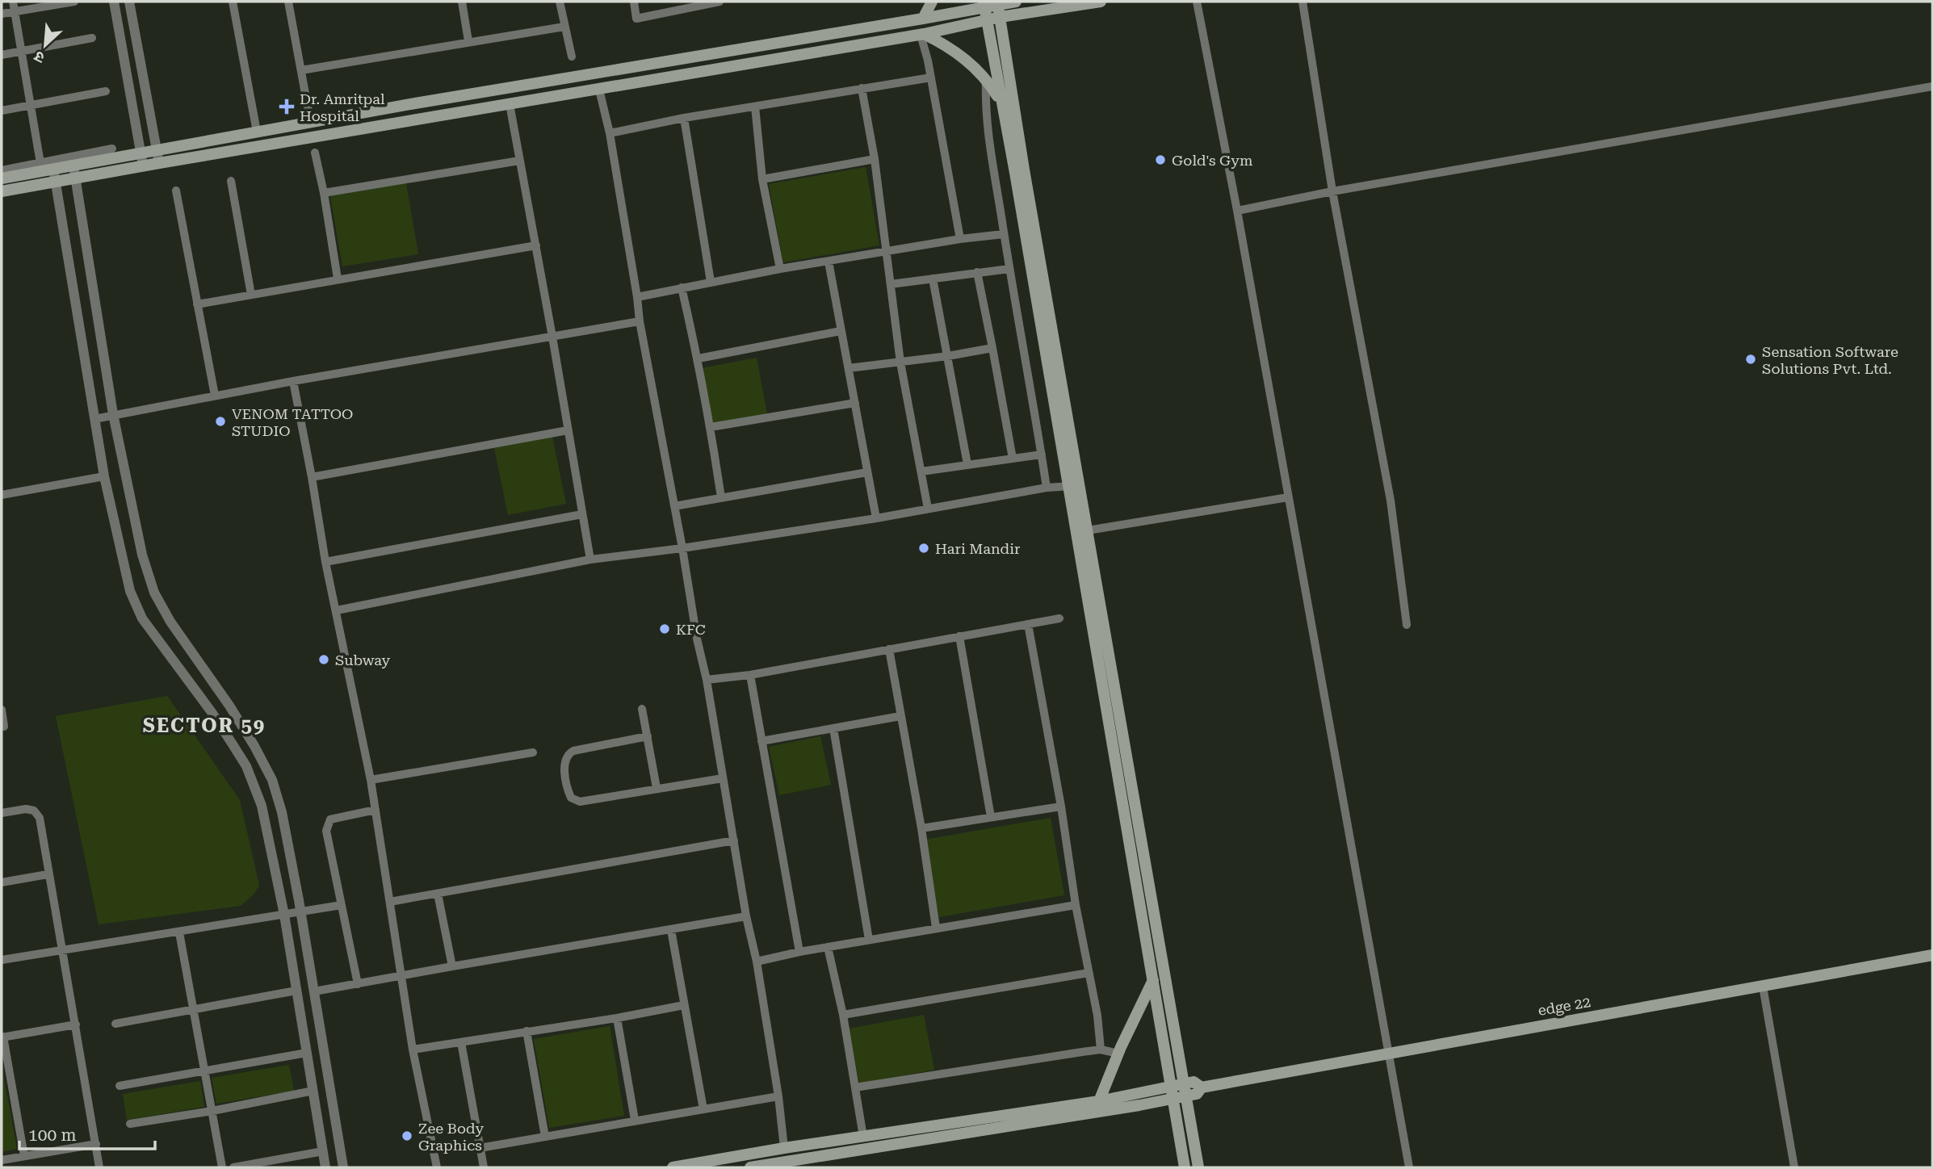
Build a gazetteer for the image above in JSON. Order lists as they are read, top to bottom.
{
  "streets": {
    "main road": ["edge 22"]
  },
  "districts": ["SECTOR 59"],
  "places": {
    "health": ["Dr. Amritpal Hospital"],
    "other": [
      "Gold's Gym",
      "Sensation Software Solutions Pvt. Ltd.",
      "VENOM TATTOO STUDIO",
      "Hari Mandir",
      "KFC",
      "Subway",
      "Zee Body Graphics"
    ]
  },
  "scale_bar": "100 m",
  "north": "bottom left"
}
